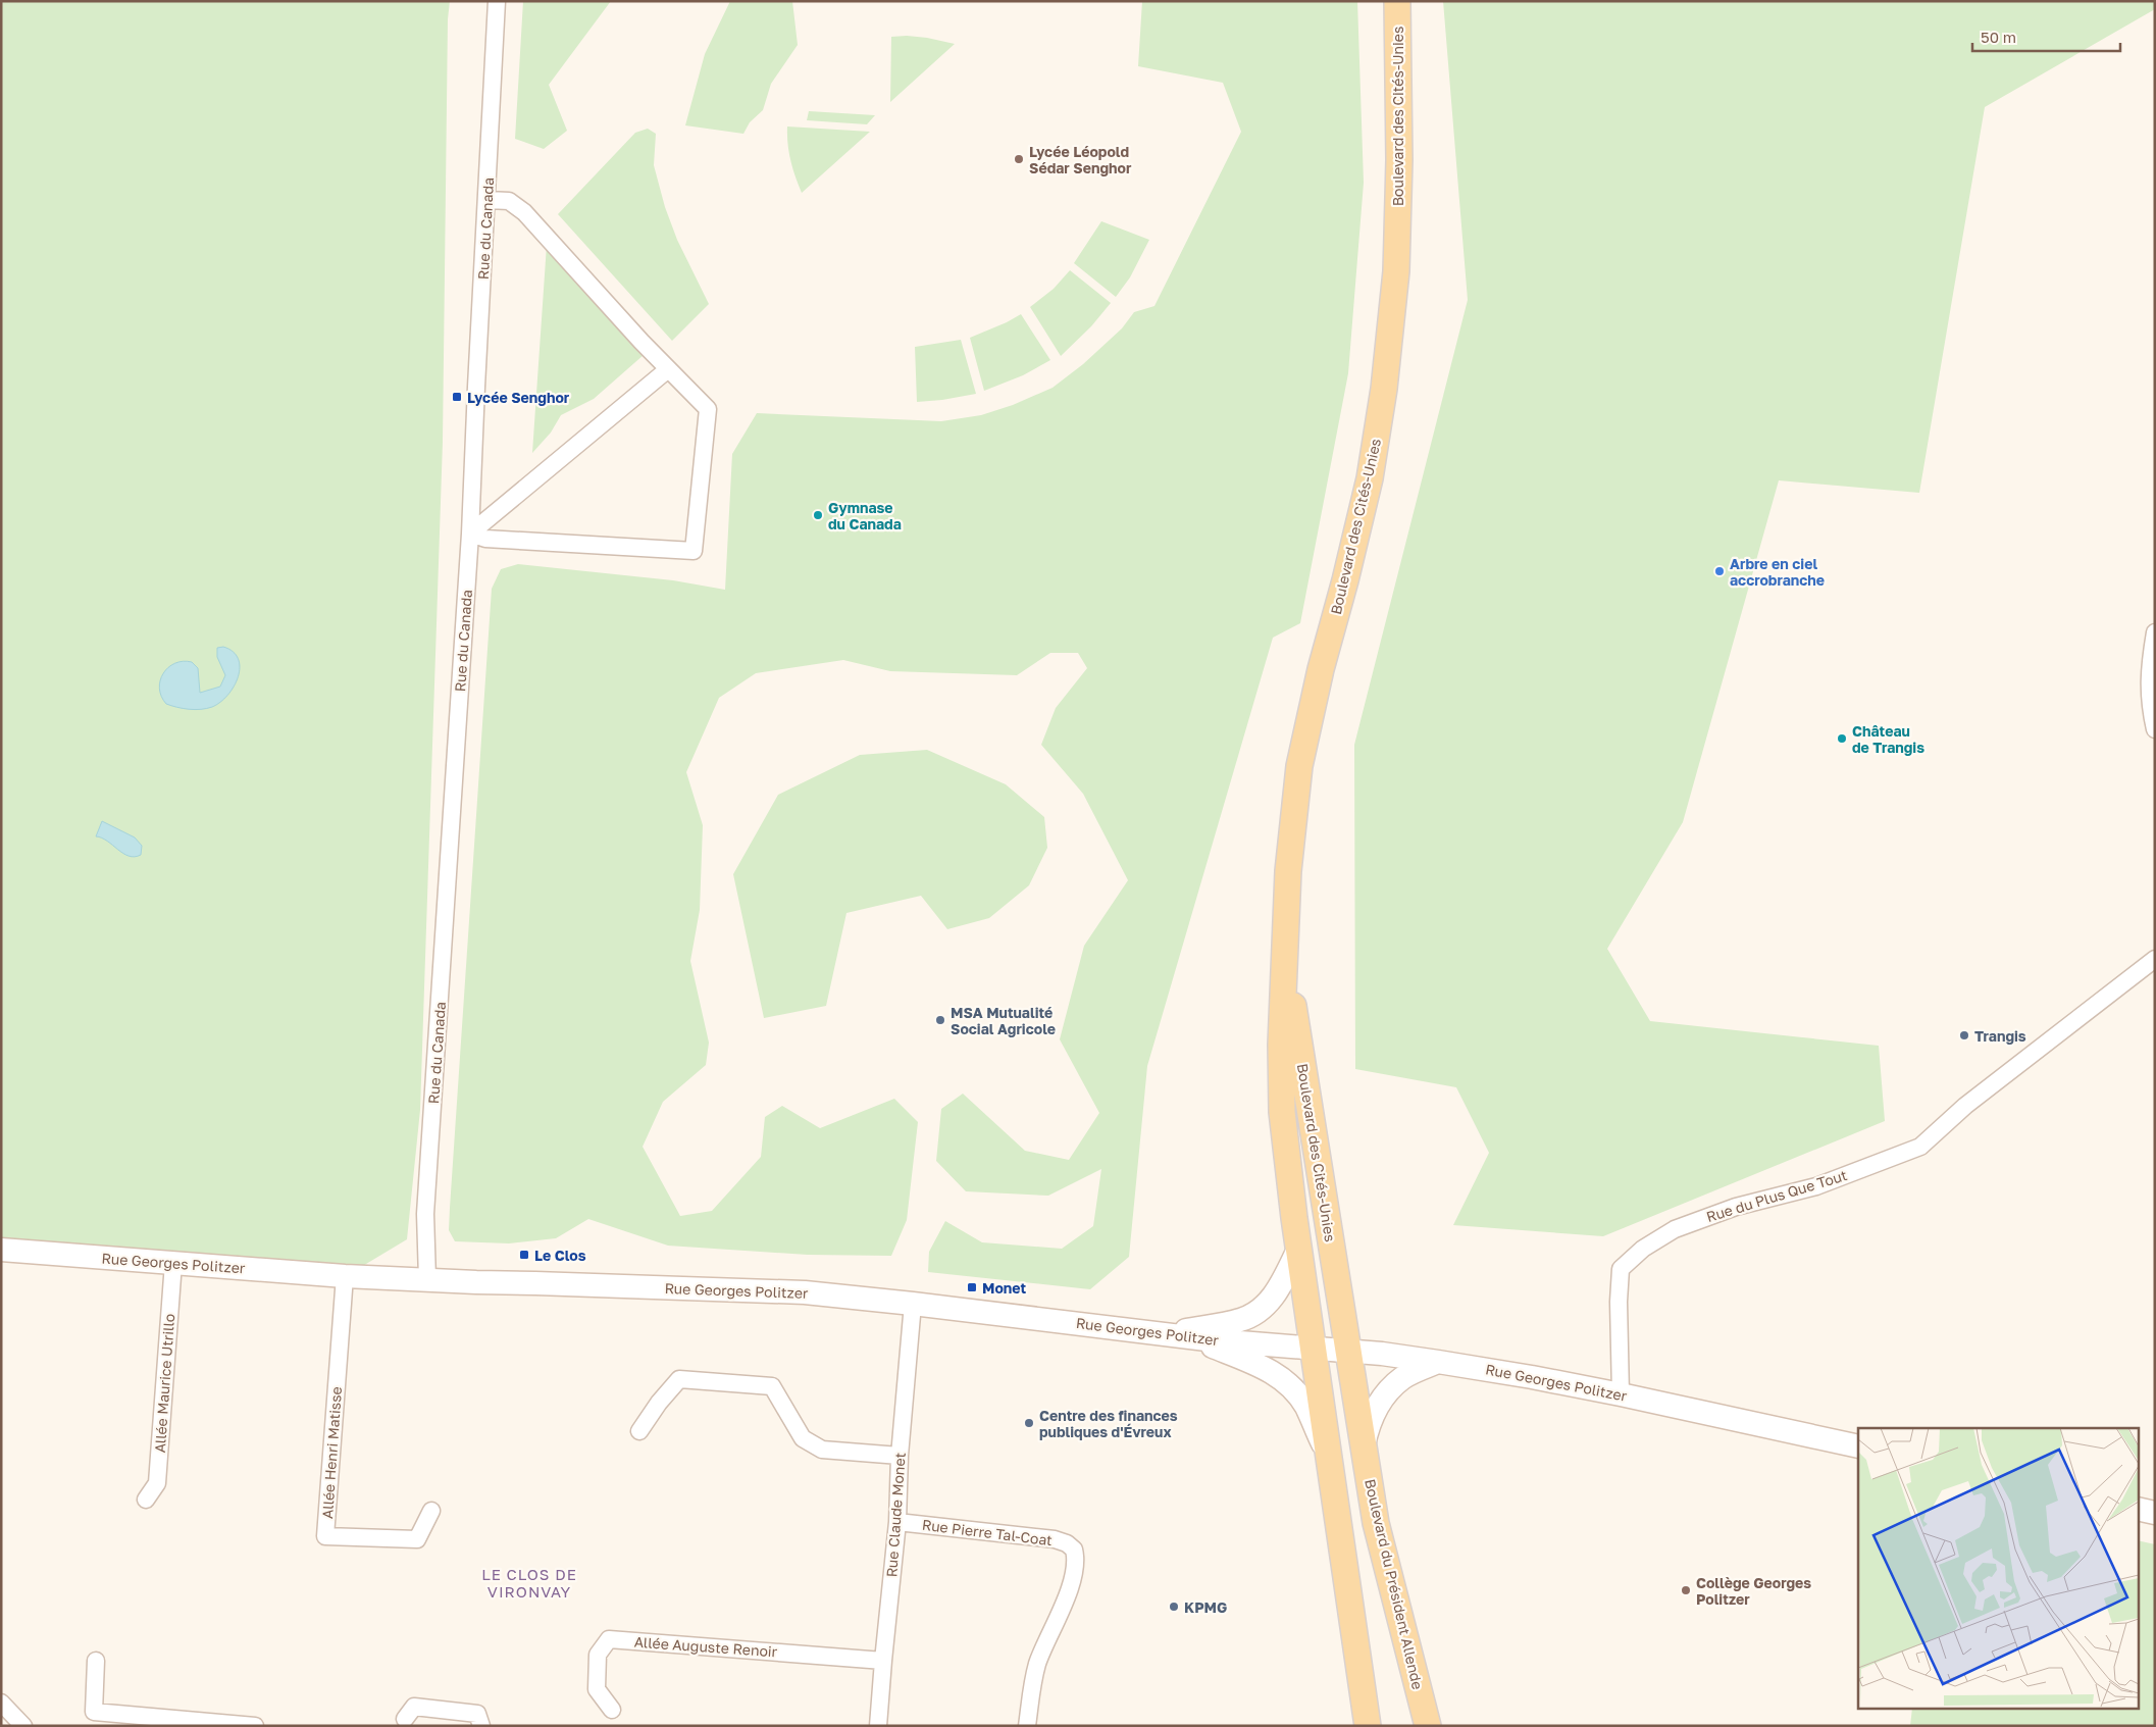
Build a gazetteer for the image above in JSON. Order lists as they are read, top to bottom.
{
  "streets": {
    "main road": ["Boulevard des Cités-Unies", "Boulevard du Président Allende"],
    "street": [
      "Rue du Canada",
      "Rue du Plus Que Tout",
      "Rue Georges Politzer",
      "Allée Maurice Utrillo",
      "Allée Henri Matisse",
      "Rue Claude Monet",
      "Rue Pierre Tal-Coat",
      "Allée Auguste Renoir"
    ]
  },
  "crossings": [
    ["Boulevard des Cités-Unies", "Rue Georges Politzer"],
    ["Boulevard des Cités-Unies", "Boulevard du Président Allende"],
    ["Rue du Canada", "Rue Georges Politzer"],
    ["Rue du Plus Que Tout", "Rue Georges Politzer"],
    ["Rue Georges Politzer", "Allée Maurice Utrillo"],
    ["Rue Georges Politzer", "Allée Henri Matisse"],
    ["Rue Georges Politzer", "Rue Claude Monet"],
    ["Rue Georges Politzer", "Boulevard du Président Allende"],
    ["Rue Claude Monet", "Rue Pierre Tal-Coat"],
    ["Rue Claude Monet", "Allée Auguste Renoir"]
  ],
  "districts": ["LE CLOS DE VIRONVAY"],
  "places": {
    "other": [
      "Lycée Léopold Sédar Senghor",
      "Gymnase du Canada",
      "Arbre en ciel accrobranche",
      "Château de Trangis",
      "MSA Mutualité Social Agricole",
      "Trangis",
      "Centre des finances publiques d'Évreux",
      "Collège Georges Politzer",
      "KPMG"
    ],
    "transit": ["Lycée Senghor", "Le Clos", "Monet"]
  },
  "scale_bar": "50 m"
}
